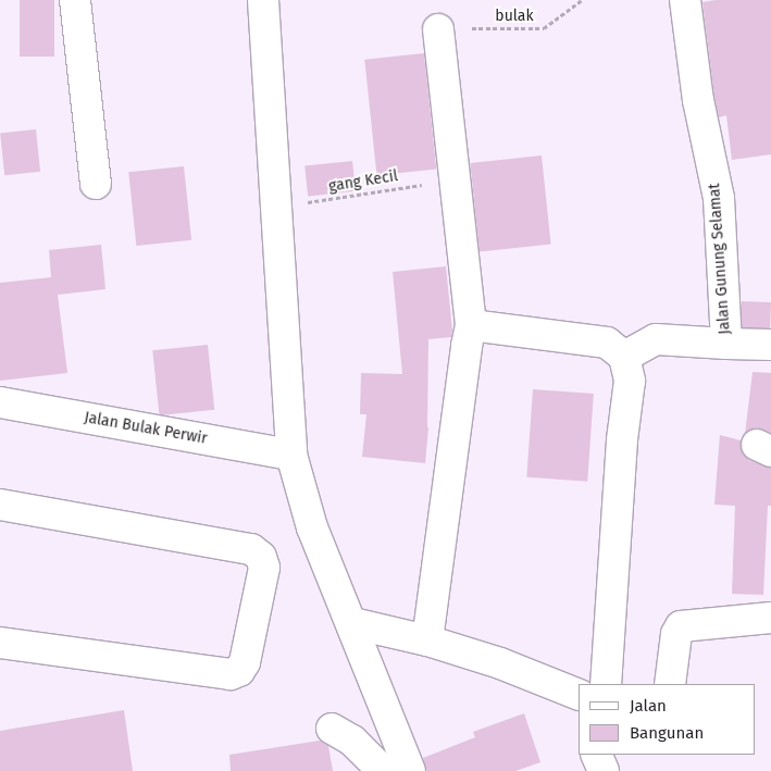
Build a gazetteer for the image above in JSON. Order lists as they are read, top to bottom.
{
  "streets": {
    "street": ["Jalan Gunung Selamat", "Jalan Bulak Perwir"],
    "path": ["bulak", "gang Kecil"]
  },
  "legend": ["Jalan", "Bangunan"]
}
